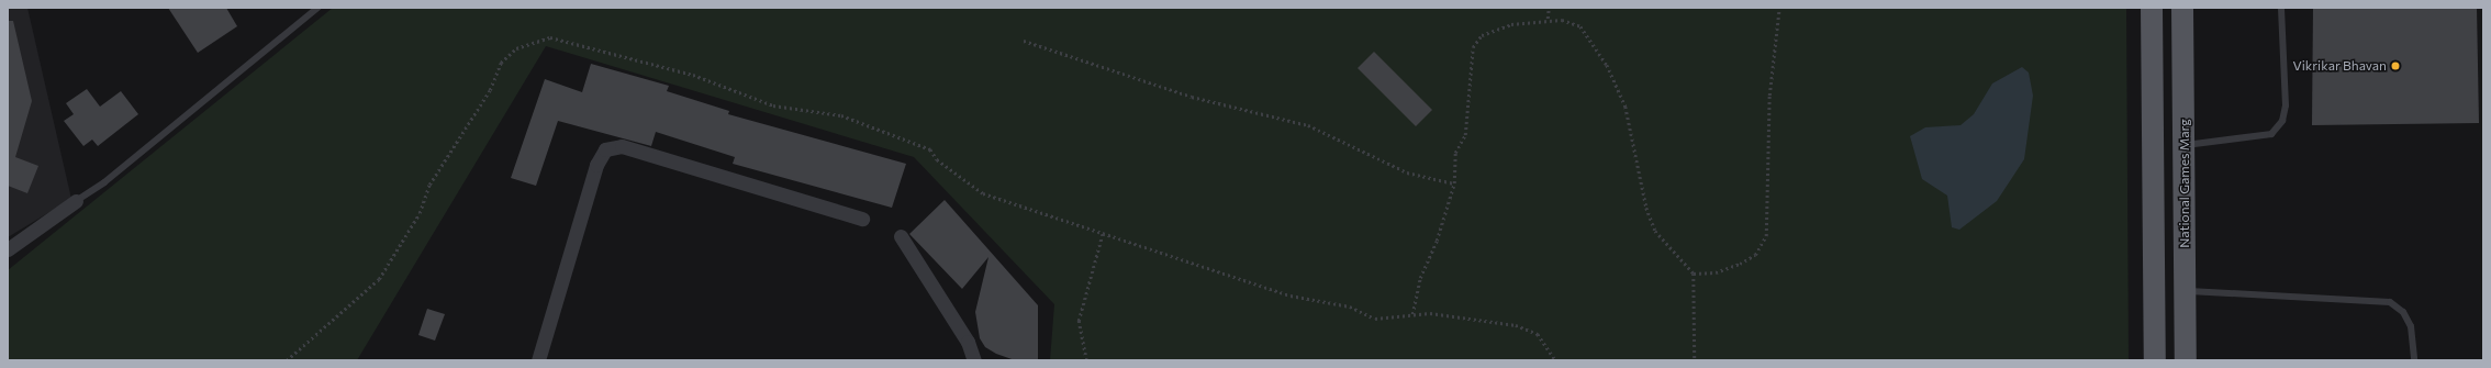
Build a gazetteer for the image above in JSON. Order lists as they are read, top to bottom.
{
  "streets": {
    "main road": ["National Games Marg"]
  },
  "places": ["Vikrikar Bhavan"]
}
